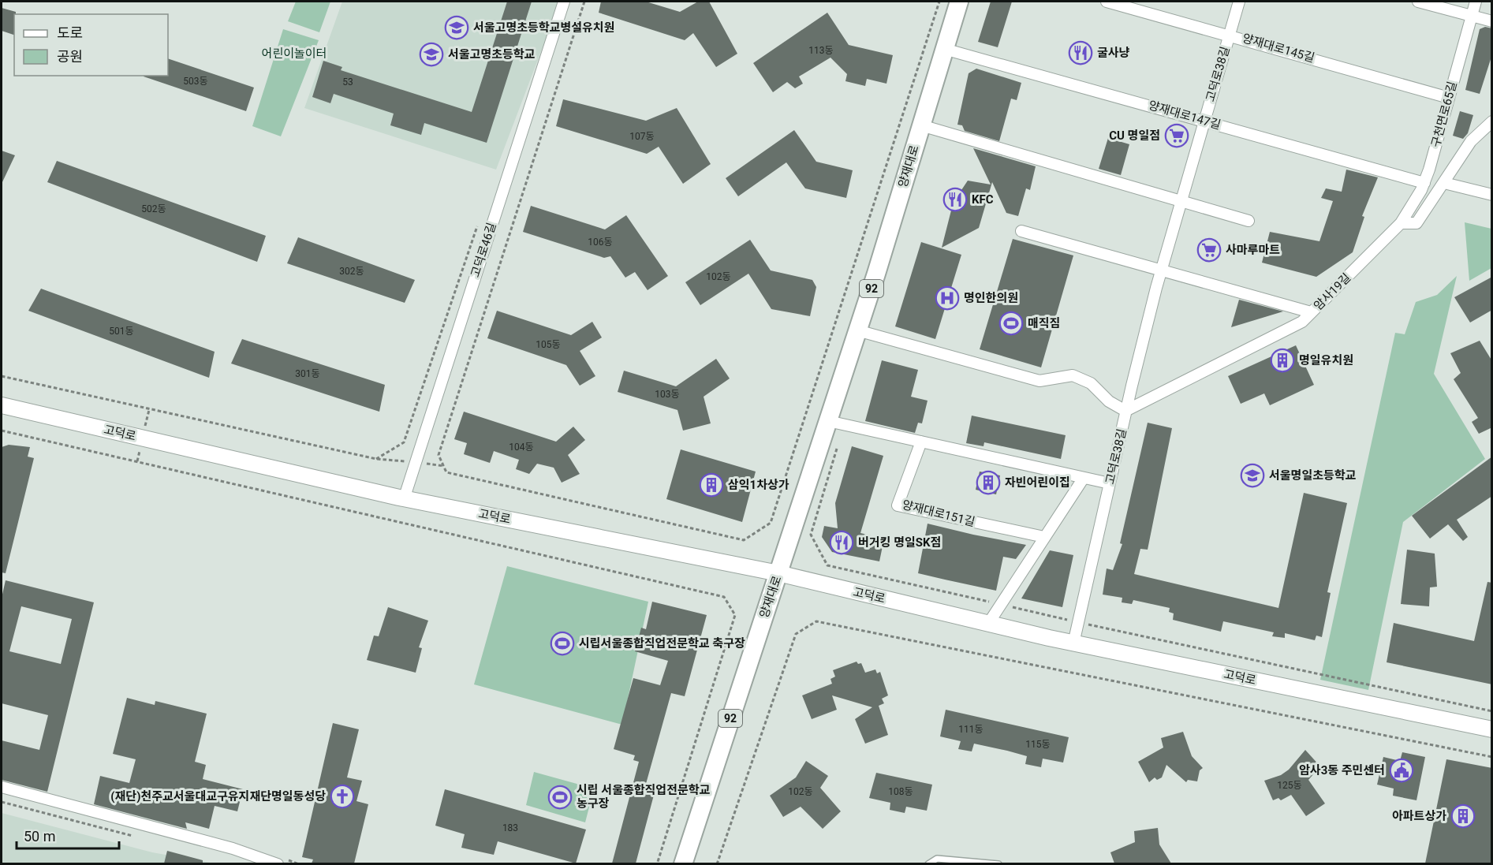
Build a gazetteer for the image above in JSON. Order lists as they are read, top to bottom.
{
  "streets": {
    "main road": ["양재대로", "92", "고덕로"],
    "street": [
      "양재대로145길",
      "고덕로38길",
      "구천면로65길",
      "양재대로147길",
      "고덕로46길",
      "암사19길",
      "양재대로151길"
    ]
  },
  "crossings": [
    ["양재대로145길", "고덕로38길"],
    ["양재대로145길", "구천면로65길"],
    ["고덕로38길", "양재대로147길"],
    ["고덕로38길", "암사19길"],
    ["고덕로38길", "고덕로"],
    ["구천면로65길", "양재대로147길"],
    ["구천면로65길", "암사19길"],
    ["양재대로147길", "양재대로"],
    ["양재대로", "고덕로"],
    ["고덕로46길", "고덕로"]
  ],
  "parks": ["어린이놀이터"],
  "places": {
    "school or university": ["서울고명초등학교병설유치원", "서울고명초등학교", "서울명일초등학교"],
    "restaurant": ["굴사냥", "KFC", "버거킹 명일SK점"],
    "supermarket": ["CU 명일점", "사마루마트"],
    "hospital": ["명인한의원"],
    "sports": ["매직짐", "시립서울종합직업전문학교 축구장", "시립 서울종합직업전문학교 농구장"],
    "building": [
      "명일유치원",
      "자빈어린이집",
      "삼익1차상가",
      "아파트상가"
    ],
    "public building": ["암사3동 주민센터"],
    "church": ["(재단)천주교서울대교구유지재단명일동성당"]
  },
  "house_numbers": [
    "113동",
    "503동",
    "53",
    "107동",
    "502동",
    "106동",
    "302동",
    "102동",
    "501동",
    "105동",
    "301동",
    "103동",
    "104동",
    "111동",
    "115동",
    "125동",
    "102동",
    "108동",
    "183"
  ],
  "legend": ["도로", "공원"],
  "scale_bar": "50 m"
}
